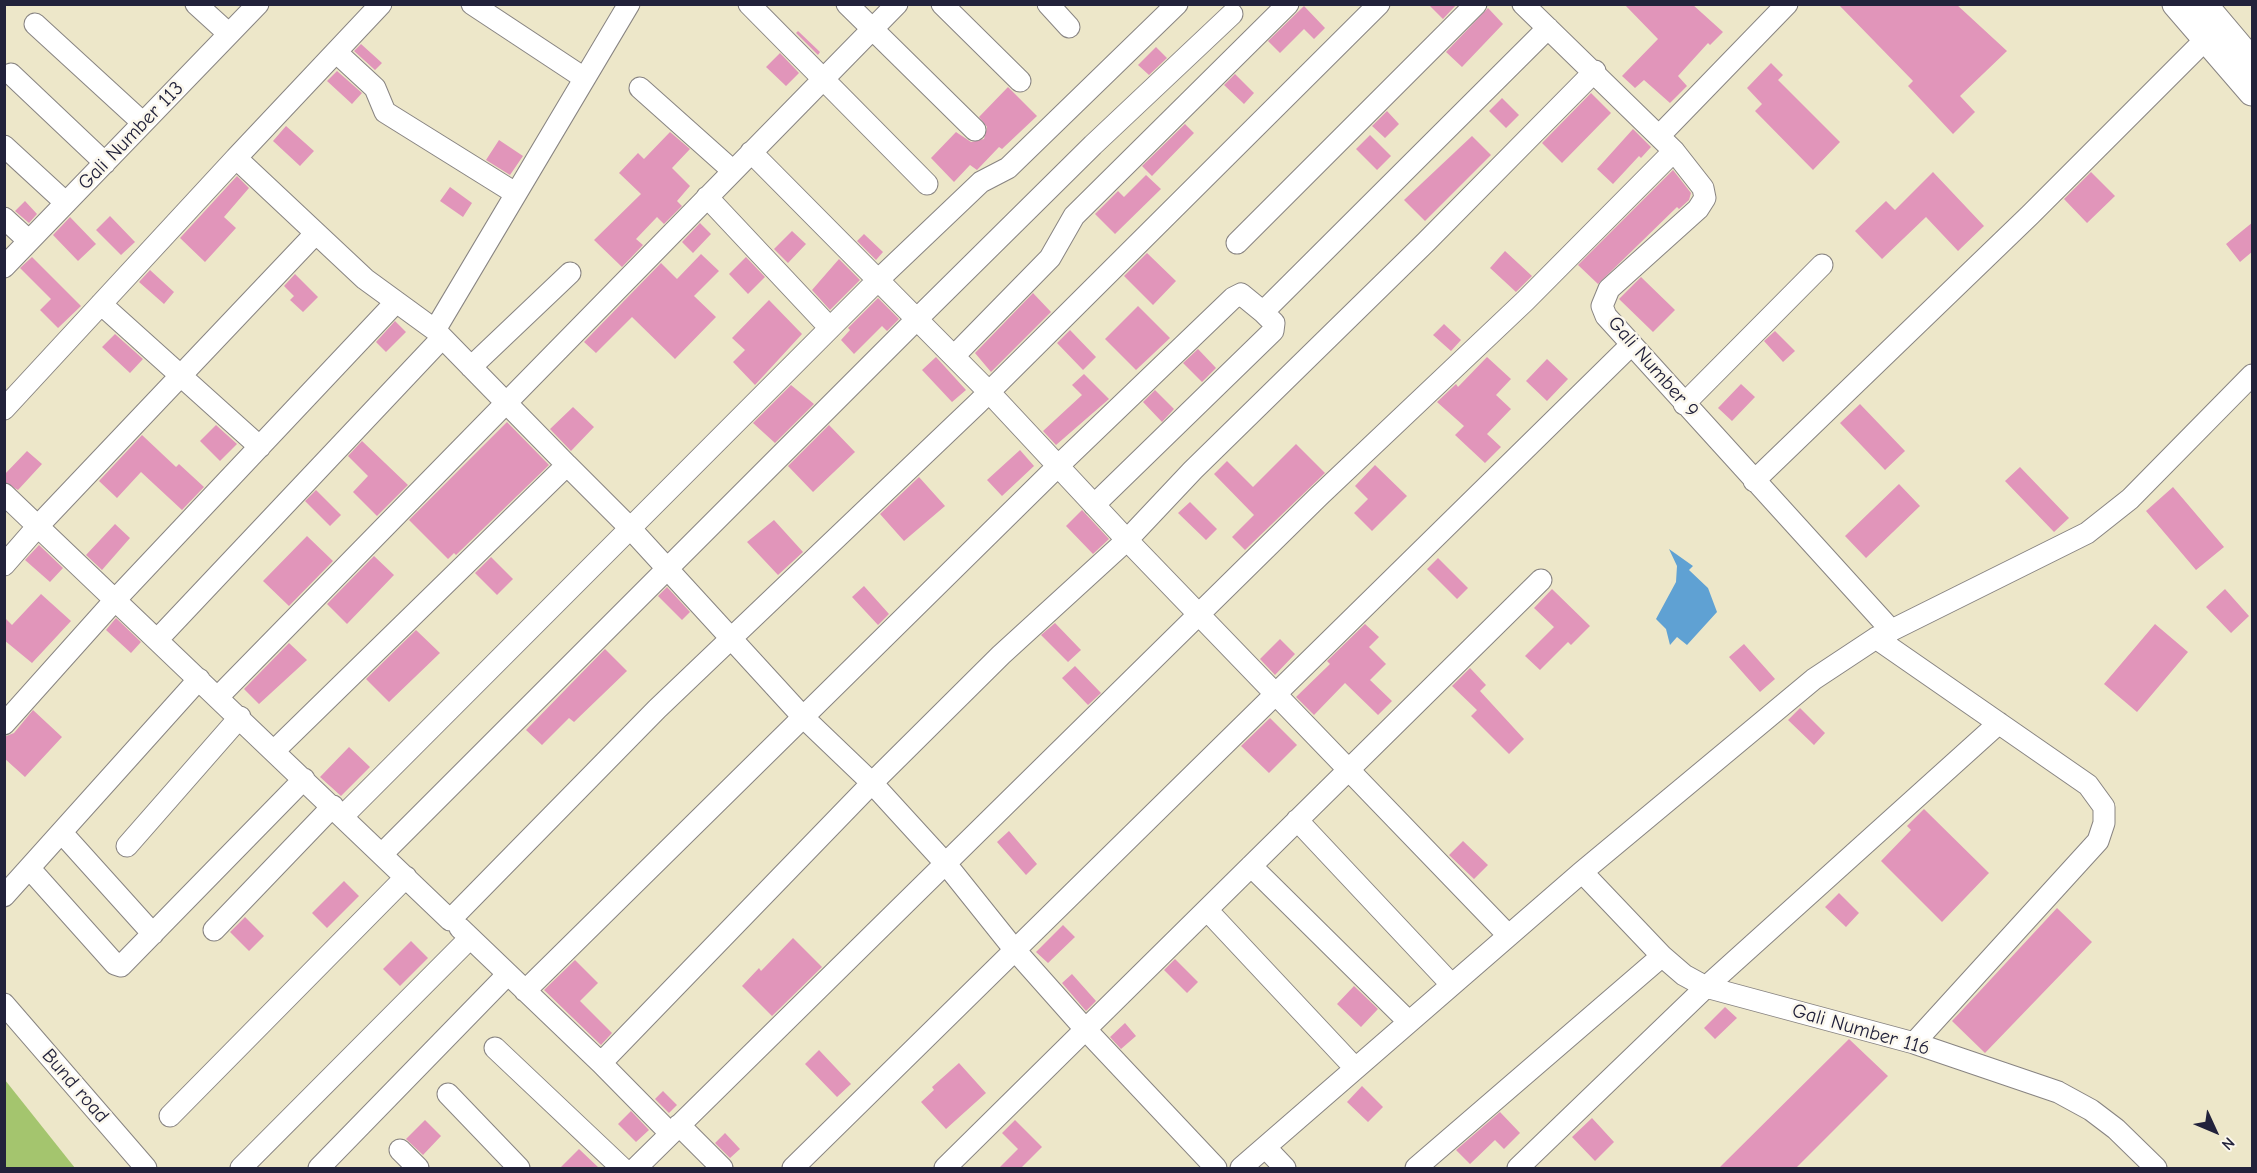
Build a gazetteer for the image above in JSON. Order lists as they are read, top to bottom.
{
  "streets": {
    "street": [
      "Gali Number 113",
      "Gali Number 9",
      "Gali Number 116",
      "Bund road"
    ]
  },
  "crossings": [
    ["Gali Number 9", "Gali Number 116"]
  ],
  "north": "bottom right"
}
